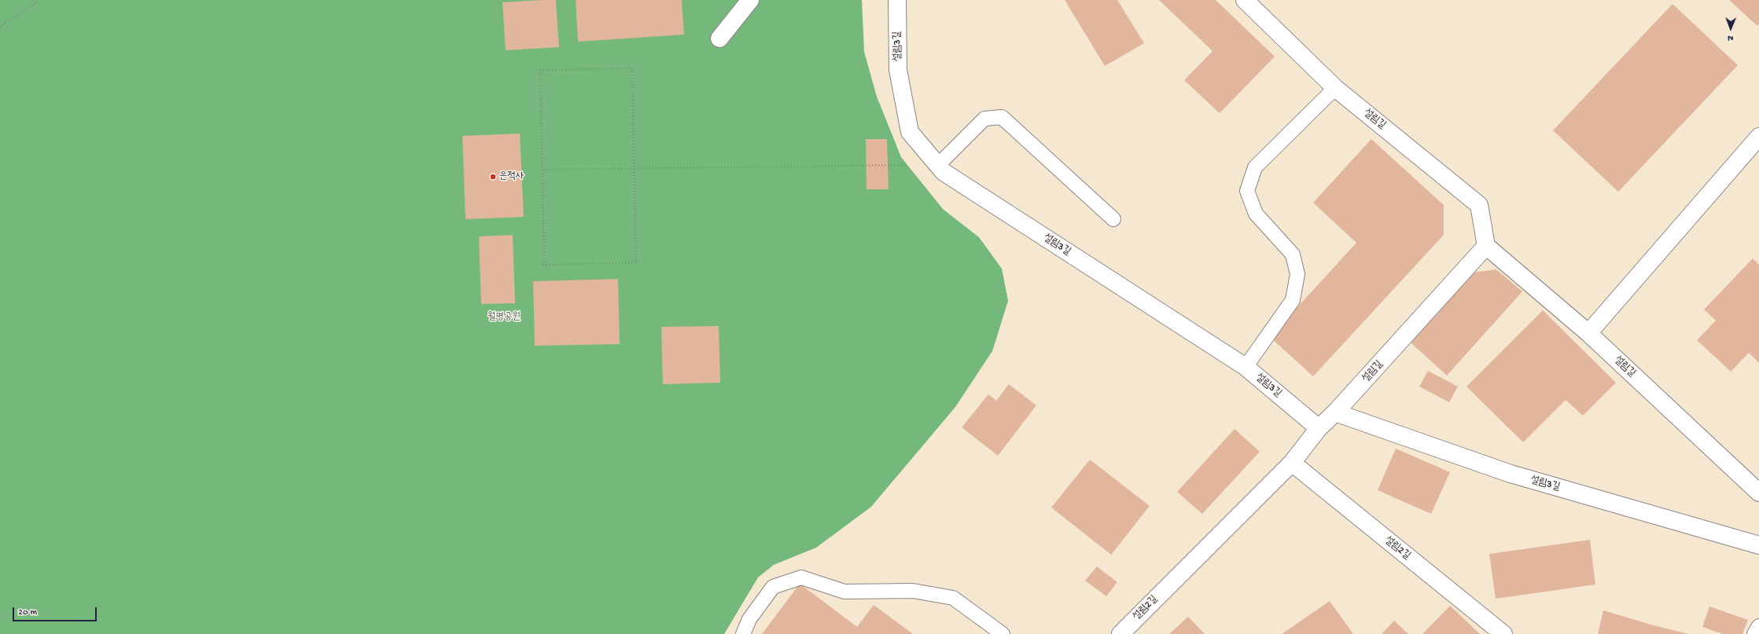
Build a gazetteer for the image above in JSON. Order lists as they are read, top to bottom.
{
  "streets": {
    "street": ["설림3길", "설림길", "설림2길"]
  },
  "crossings": [
    ["설림3길", "설림길"],
    ["설림3길", "설림2길"],
    ["설림길", "설림2길"]
  ],
  "parks": ["월명공원"],
  "places": ["은적사"],
  "scale_bar": "20 m",
  "north": "bottom"
}
